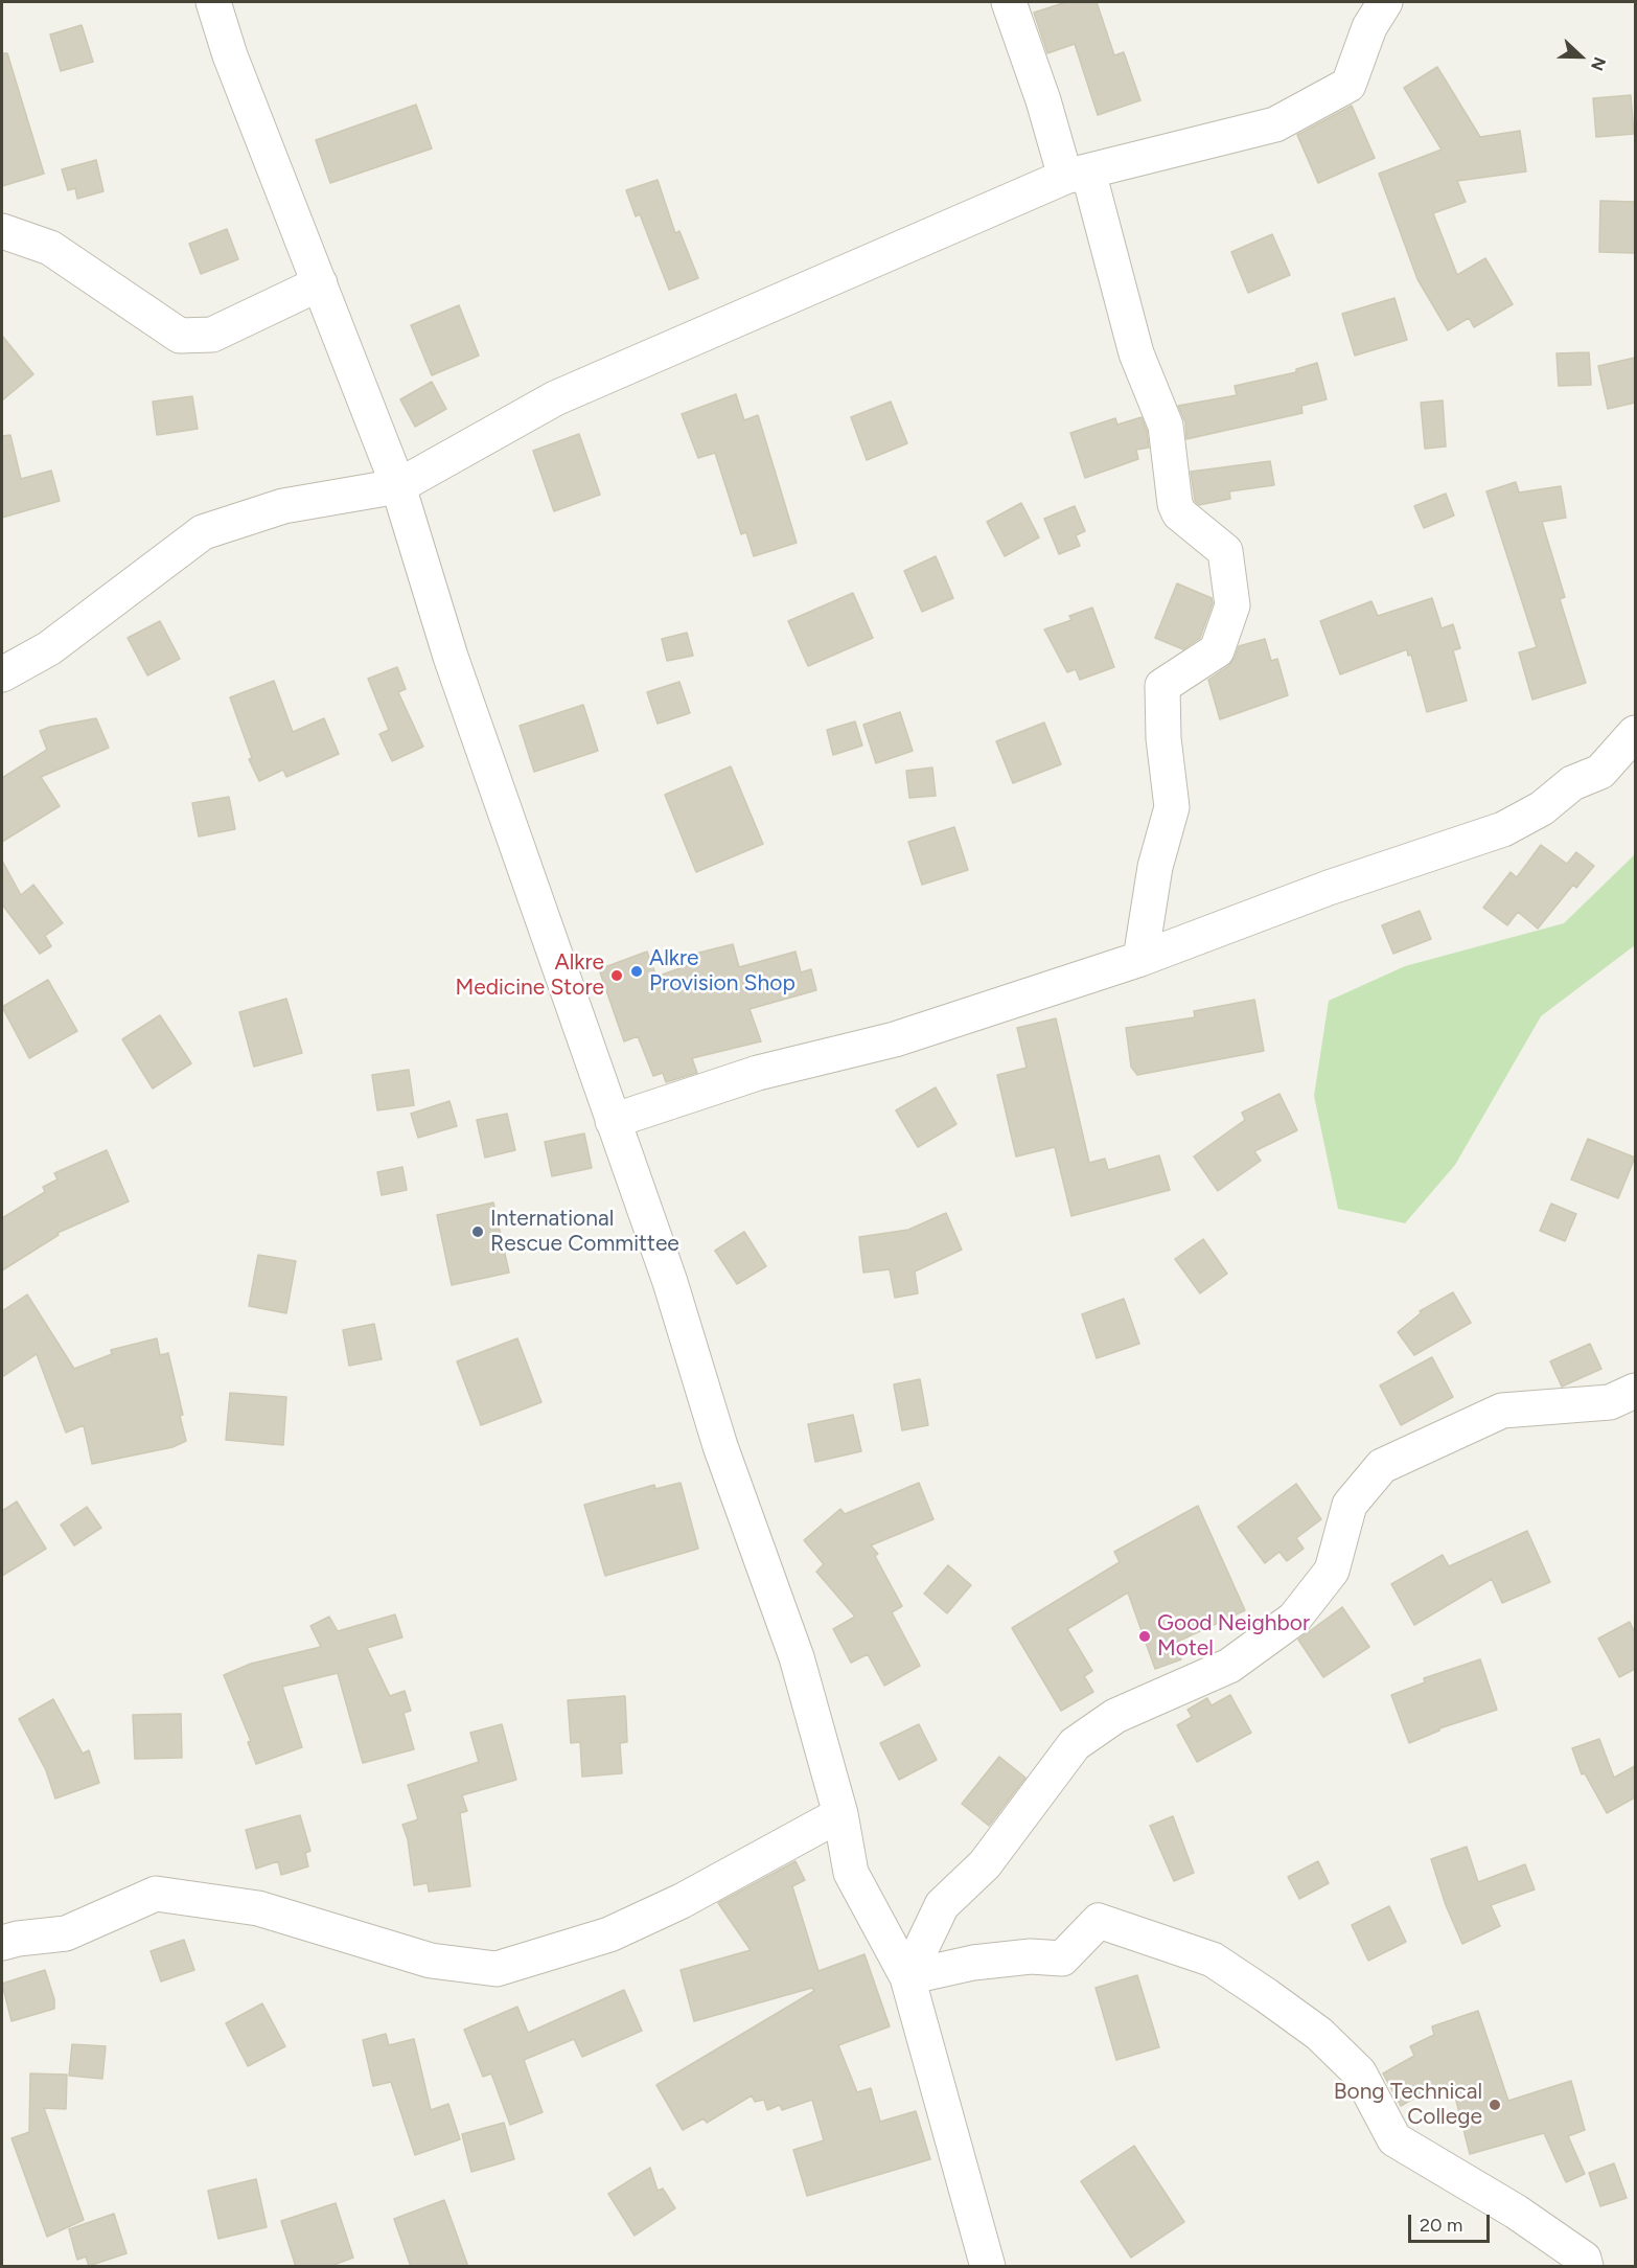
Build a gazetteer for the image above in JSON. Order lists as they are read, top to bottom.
{
  "places": [
    "Alkre Provision Shop",
    "Alkre Medicine Store",
    "International Rescue Committee",
    "Good Neighbor Motel",
    "Bong Technical College"
  ],
  "scale_bar": "20 m",
  "north": "right"
}
